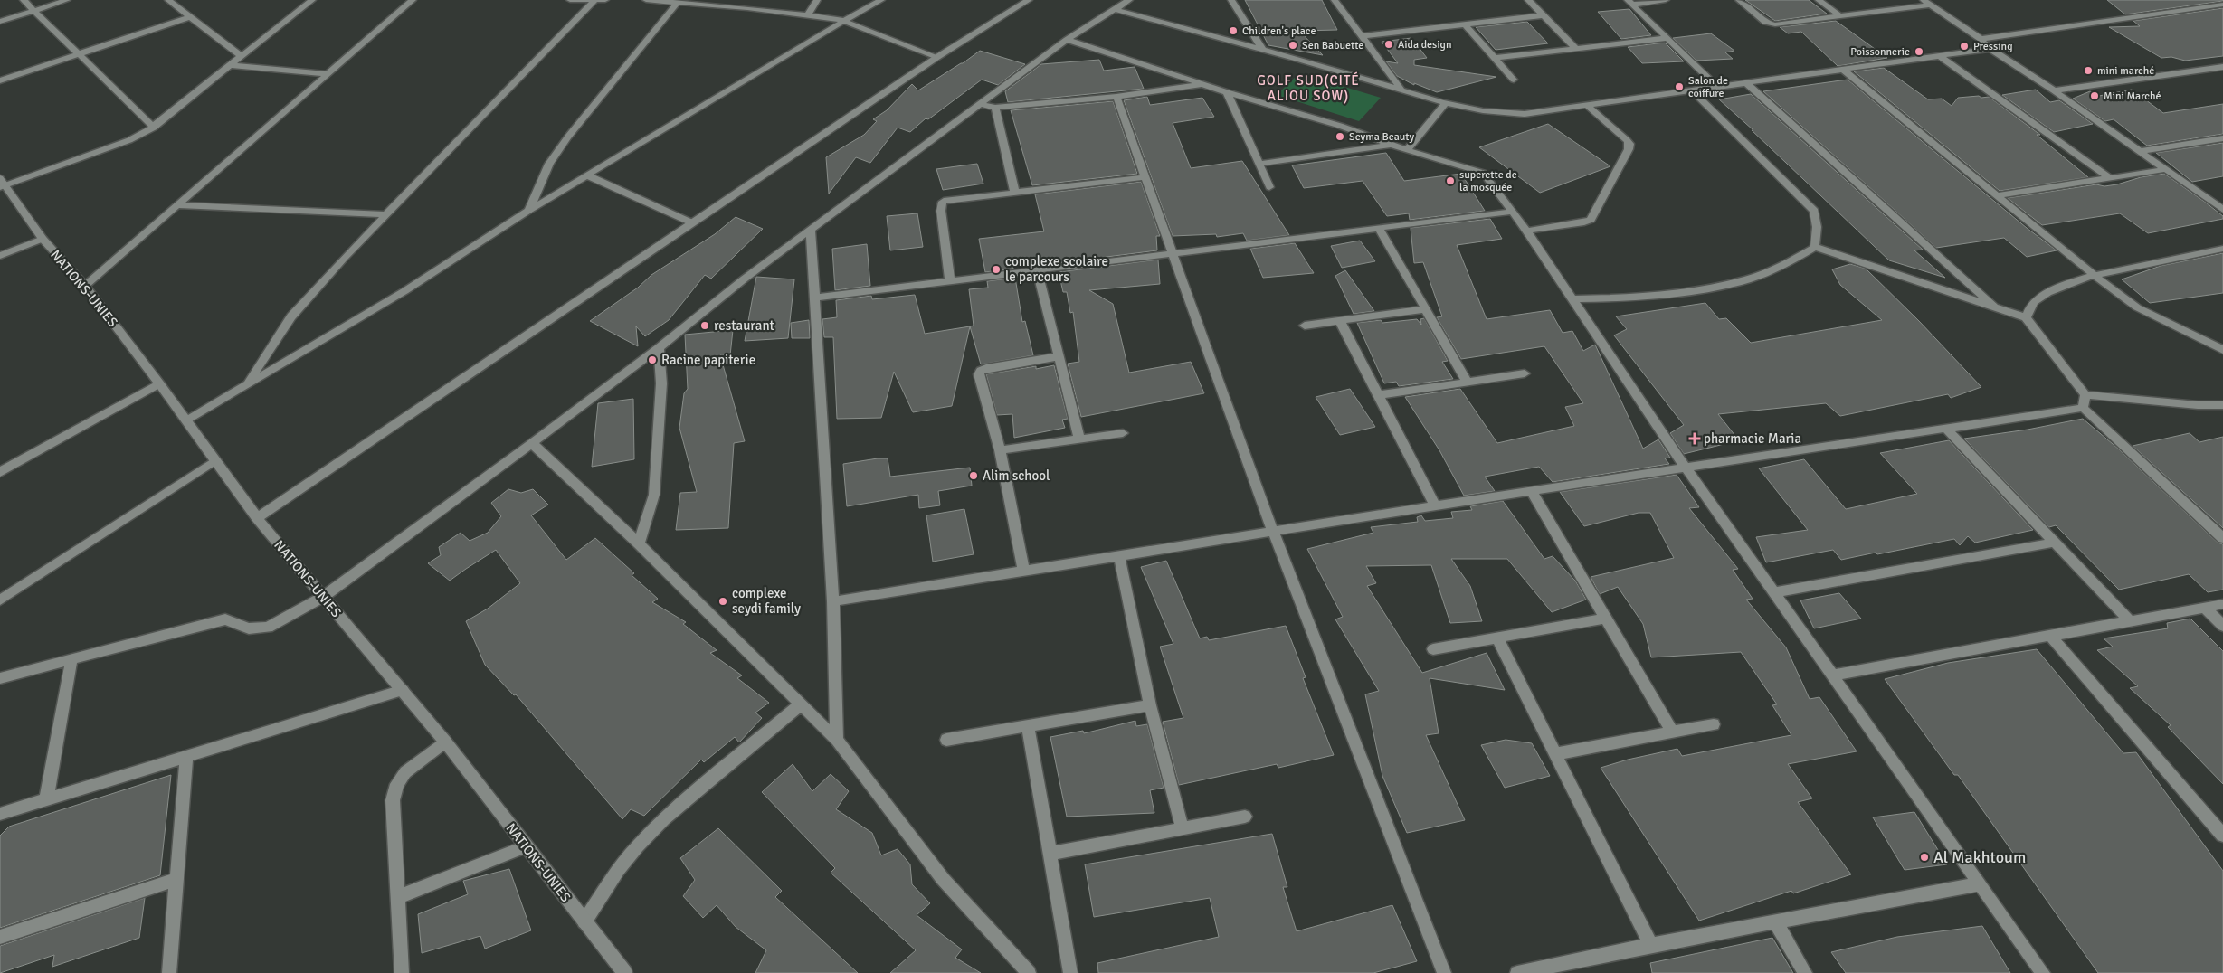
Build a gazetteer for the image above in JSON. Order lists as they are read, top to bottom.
{
  "streets": {
    "street": ["NATIONS-UNIES"]
  },
  "districts": ["GOLF SUD(CITÉ ALIOU SOW)"],
  "places": {
    "other": [
      "Children's place",
      "Aida design",
      "Sen Babuette",
      "Pressing",
      "Poissonnerie",
      "mini marché",
      "Salon de coiffure",
      "Mini Marché",
      "Seyma Beauty",
      "superette de la mosquée",
      "complexe scolaire le parcours",
      "restaurant",
      "Racine papiterie",
      "Alim school",
      "complexe seydi family",
      "Al Makhtoum"
    ],
    "health": ["pharmacie Maria"]
  }
}
